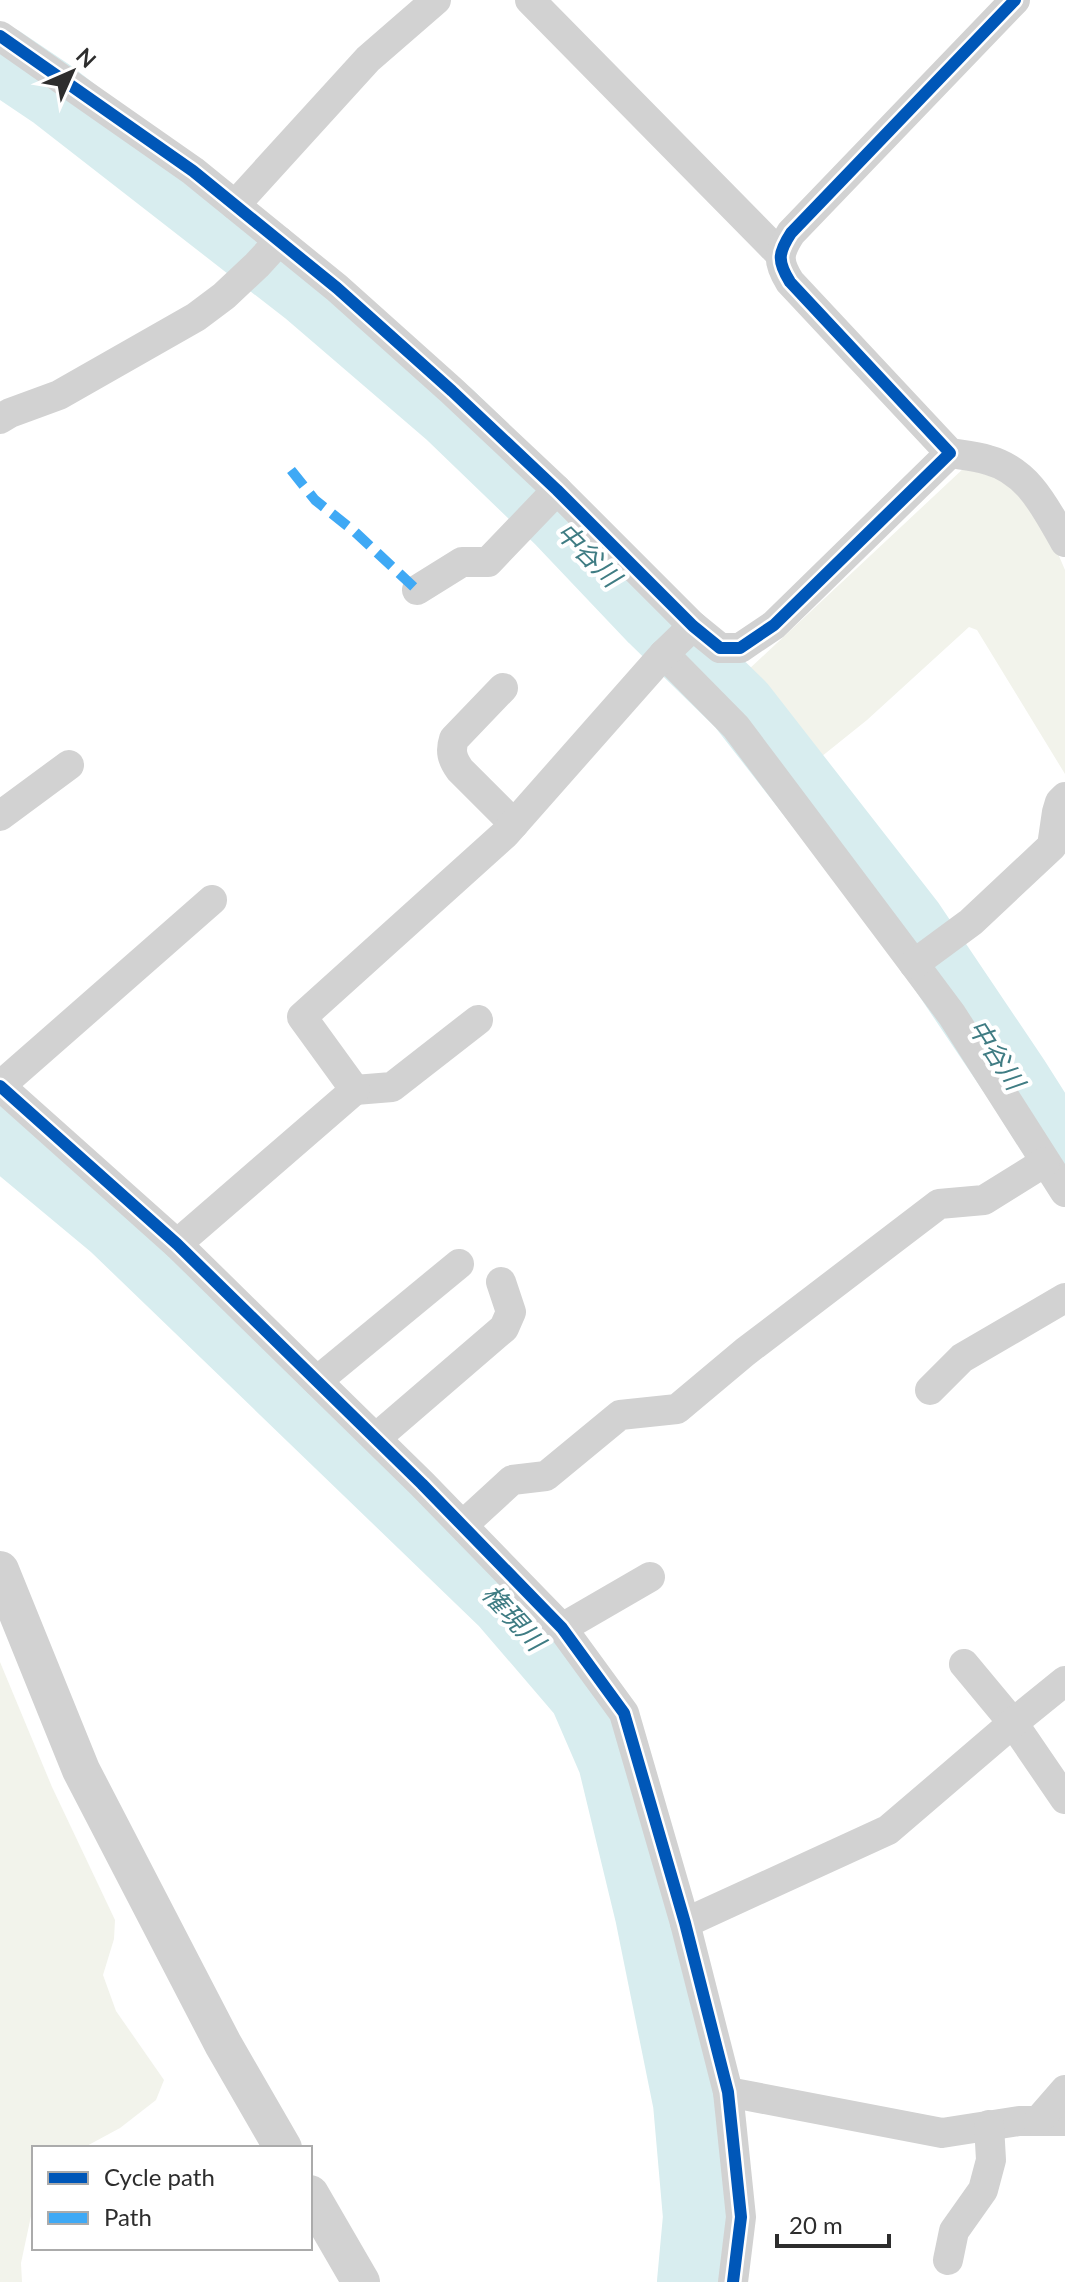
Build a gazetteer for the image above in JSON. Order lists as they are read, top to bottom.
{
  "water": ["中谷川", "権現川"],
  "legend": ["Cycle path", "Path"],
  "scale_bar": "20 m",
  "north": "top right"
}
